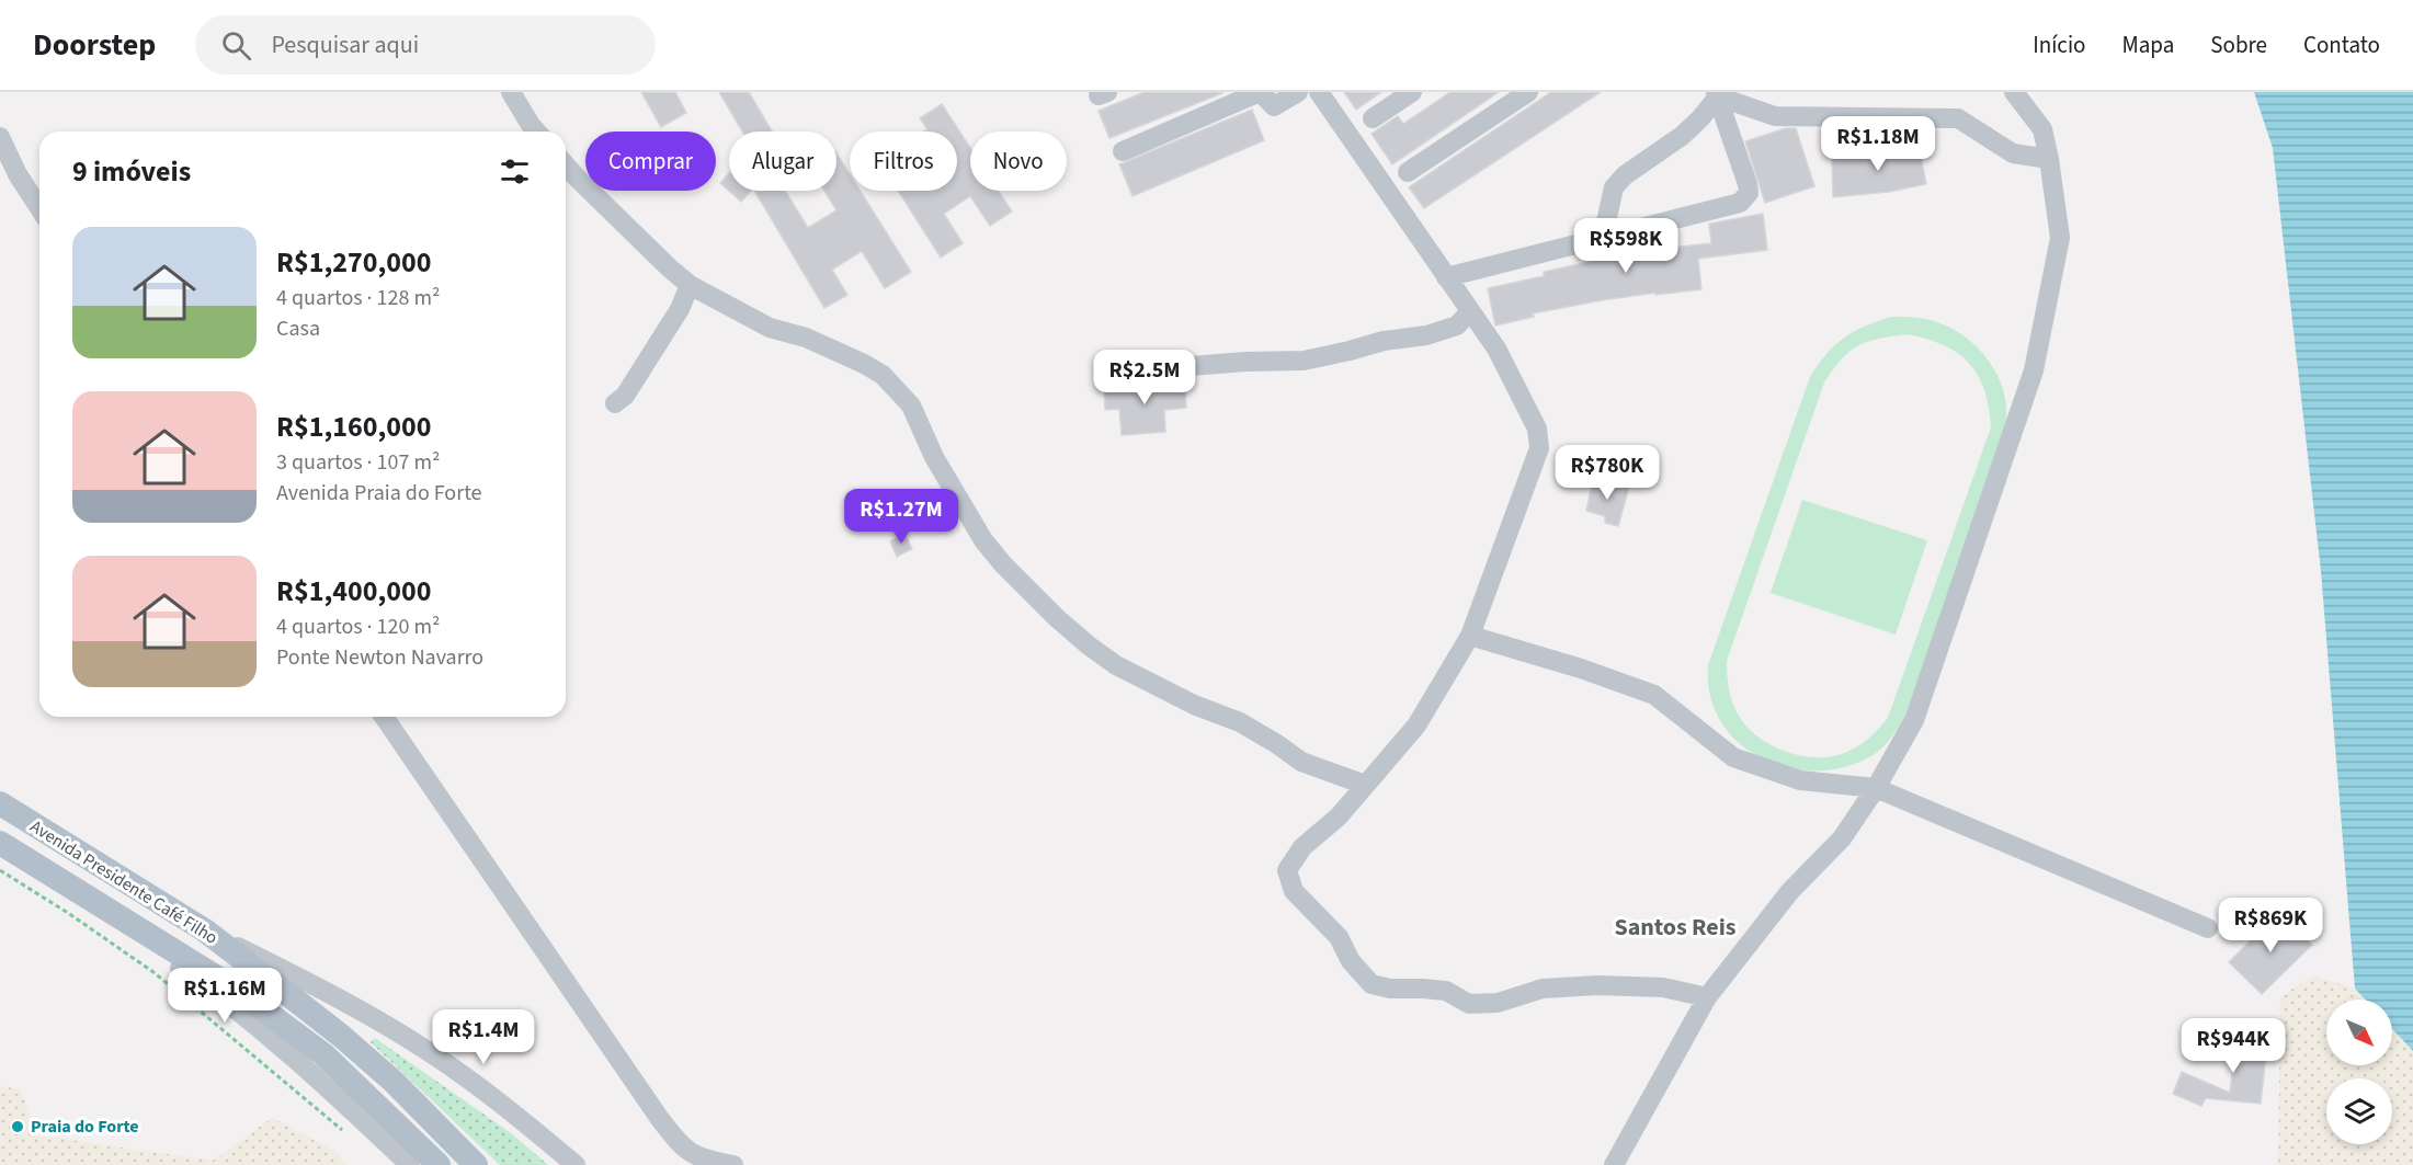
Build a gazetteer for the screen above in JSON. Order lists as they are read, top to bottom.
{
  "streets": {
    "main road": ["Avenida Presidente Café Filho"]
  },
  "districts": ["Santos Reis"],
  "places": ["Praia do Forte"],
  "north": "bottom right",
  "page": {
    "header": "Doorstep",
    "search": "Pesquisar aqui",
    "nav": [
      "Início",
      "Mapa",
      "Sobre",
      "Contato"
    ],
    "price": [
      "R$1.18M",
      "R$598K",
      "R$2.5M",
      "R$780K",
      "R$1.27M",
      "R$869K",
      "R$1.16M",
      "R$1.4M",
      "R$944K"
    ],
    "chip": [
      "Comprar",
      "Alugar",
      "Filtros",
      "Novo"
    ],
    "heading": "9 imóveis",
    "list": [
      {
        "name": "R$1,270,000",
        "note": "4 quartos · 128 m² · Casa"
      },
      {
        "name": "R$1,160,000",
        "note": "3 quartos · 107 m² · Avenida Praia do Forte"
      },
      {
        "name": "R$1,400,000",
        "note": "4 quartos · 120 m² · Ponte Newton Navarro"
      }
    ]
  }
}
